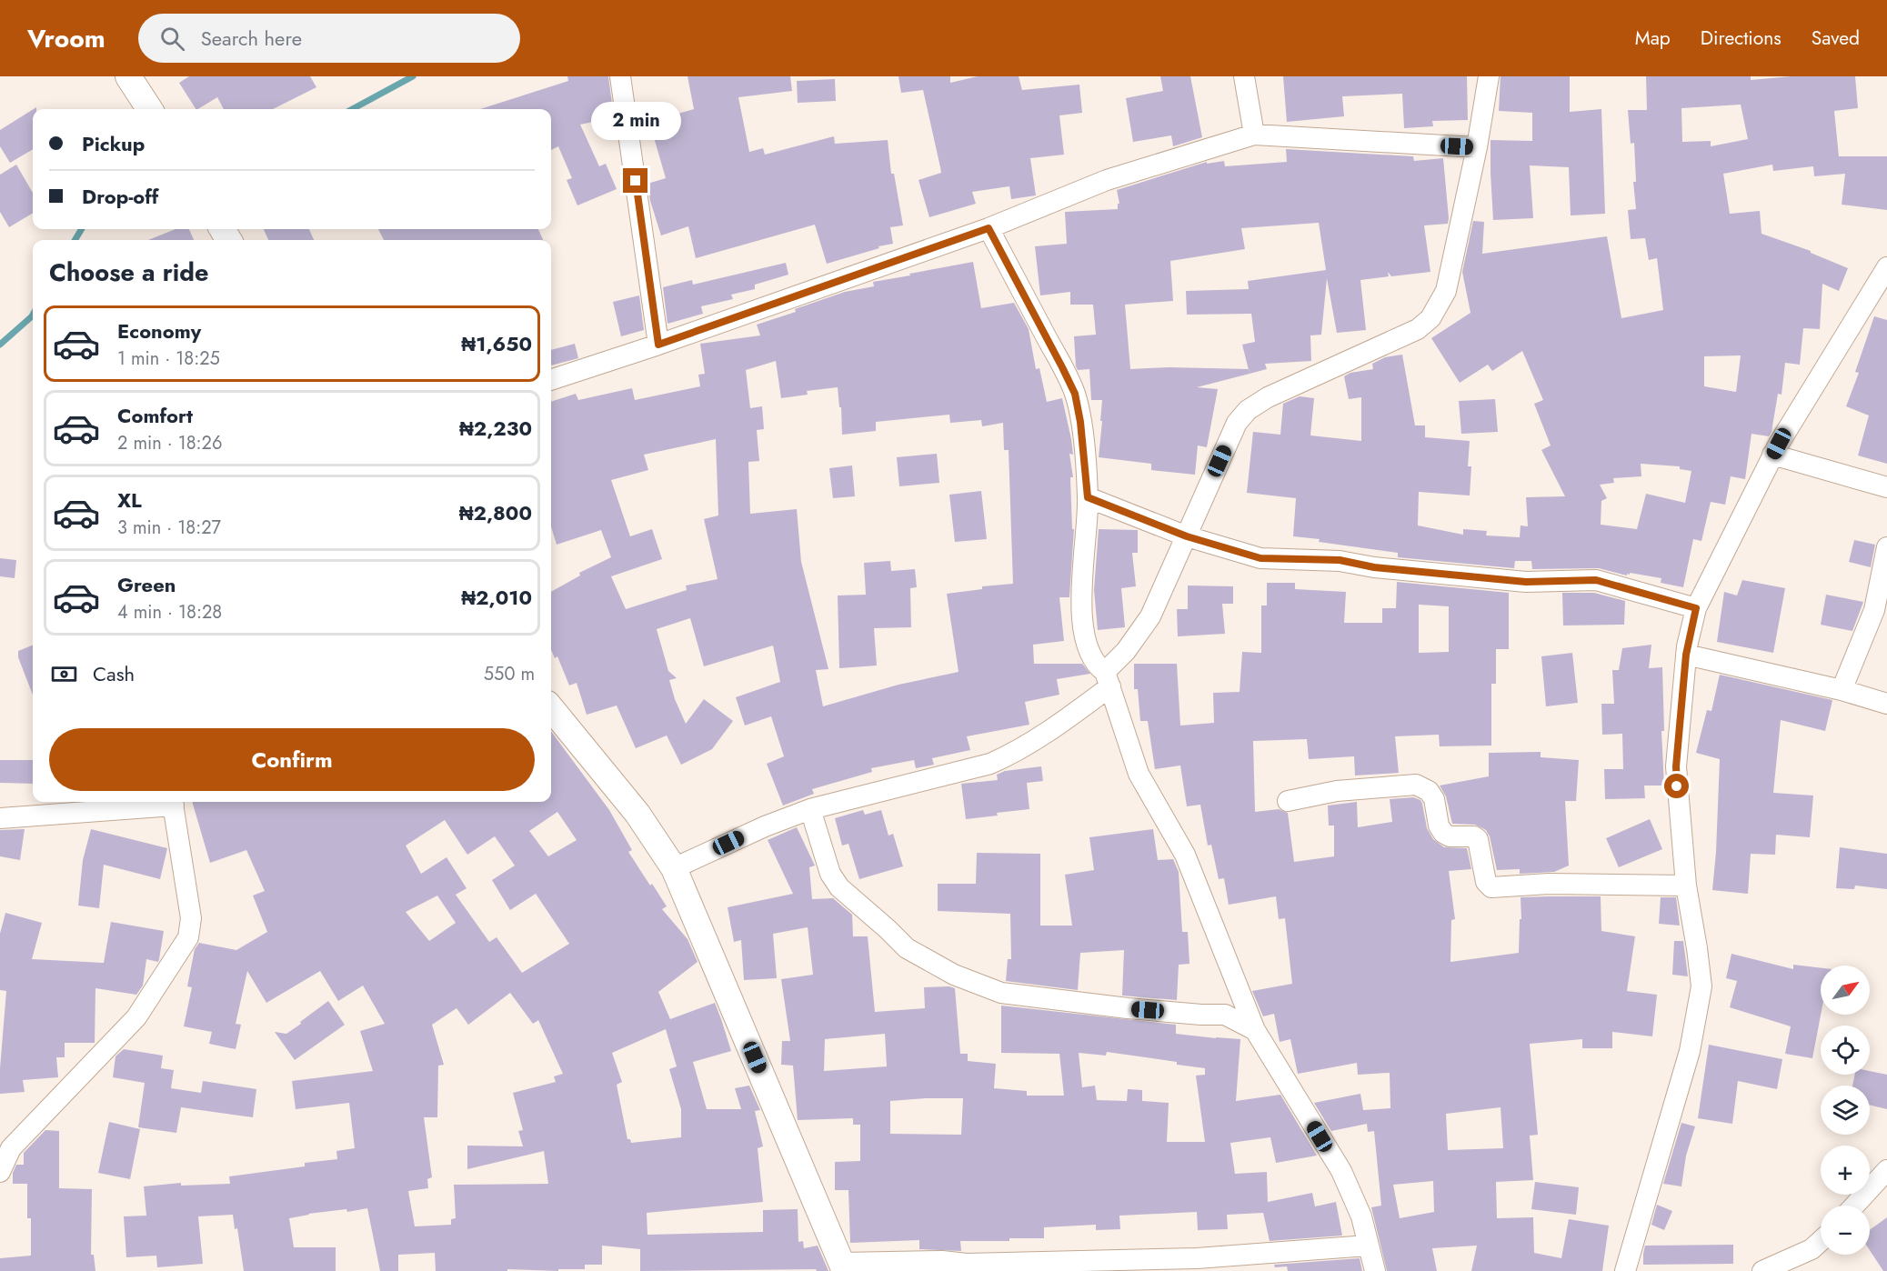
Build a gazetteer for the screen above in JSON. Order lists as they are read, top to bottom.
{
  "north": "top right",
  "page": {
    "header": "Vroom",
    "search": "Search here",
    "nav": ["Map", "Directions", "Saved"],
    "bubble": "2 min",
    "banner": ["Pickup", "Drop-off"],
    "heading": "Choose a ride",
    "list": [
      {
        "name": "Economy",
        "note": "1 min · 18:25",
        "value": "₦1,650"
      },
      {
        "name": "Comfort",
        "note": "2 min · 18:26",
        "value": "₦2,230"
      },
      {
        "name": "XL",
        "note": "3 min · 18:27",
        "value": "₦2,800"
      },
      {
        "name": "Green",
        "note": "4 min · 18:28",
        "value": "₦2,010"
      }
    ],
    "pay": ["Cash", "550 m"],
    "buttons": "Confirm",
    "map_buttons": ["+", "−"]
  }
}
